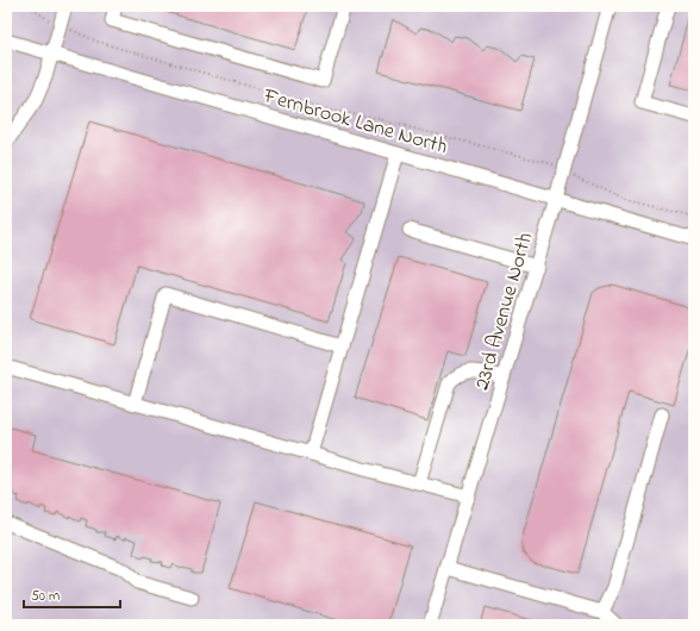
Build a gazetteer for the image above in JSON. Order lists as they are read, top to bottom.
{
  "streets": {
    "street": ["Fernbrook Lane North", "23rd Avenue North"]
  },
  "crossings": [
    ["Fernbrook Lane North", "23rd Avenue North"]
  ],
  "scale_bar": "50 m"
}
